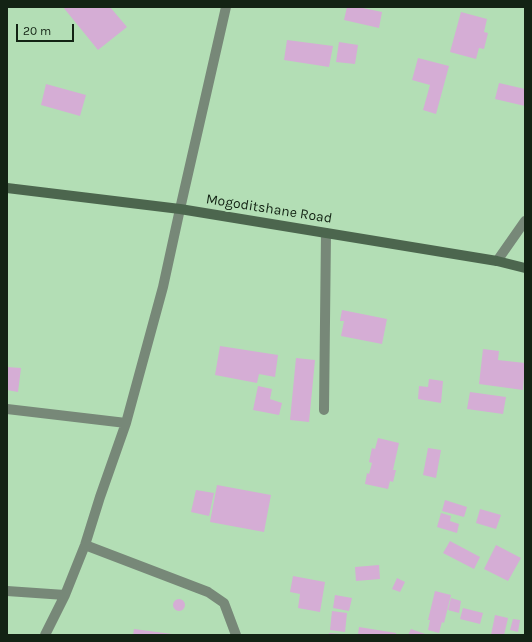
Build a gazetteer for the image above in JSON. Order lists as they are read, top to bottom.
{
  "streets": {
    "main road": ["Mogoditshane Road"]
  },
  "scale_bar": "20 m"
}
